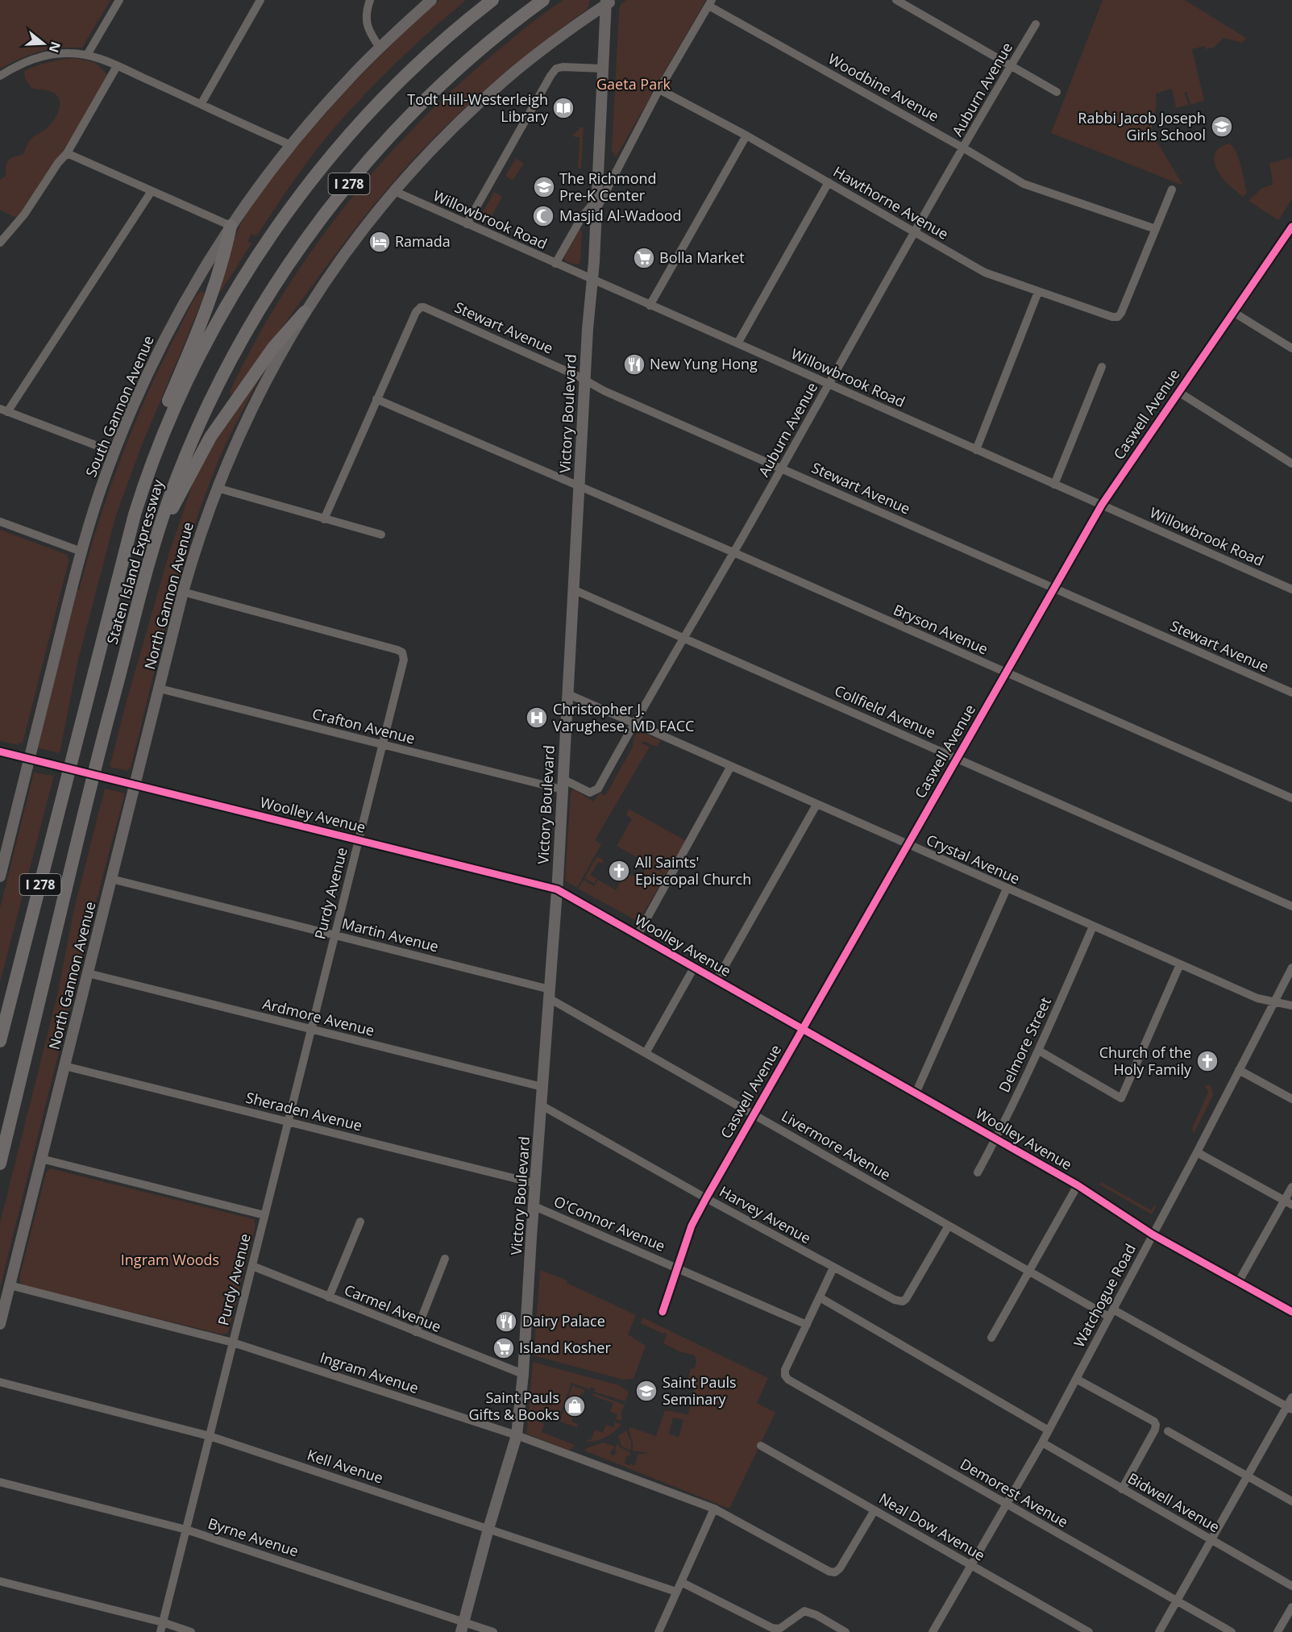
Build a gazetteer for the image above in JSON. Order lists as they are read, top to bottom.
{
  "streets": {
    "highway": ["I 278", "Staten Island Expressway"],
    "main road": ["South Gannon Avenue", "Victory Boulevard", "North Gannon Avenue"],
    "street": [
      "Woodbine Avenue",
      "Auburn Avenue",
      "Hawthorne Avenue",
      "Willowbrook Road",
      "Stewart Avenue",
      "Caswell Avenue",
      "Bryson Avenue",
      "Collfield Avenue",
      "Crafton Avenue",
      "Woolley Avenue",
      "Crystal Avenue",
      "Purdy Avenue",
      "Martin Avenue",
      "Ardmore Avenue",
      "Delmore Street",
      "Sheraden Avenue",
      "Livermore Avenue",
      "Harvey Avenue",
      "O'Connor Avenue",
      "Watchogue Road",
      "Carmel Avenue",
      "Ingram Avenue",
      "Kell Avenue",
      "Demorest Avenue",
      "Bidwell Avenue",
      "Neal Dow Avenue",
      "Byrne Avenue"
    ]
  },
  "crossings": [
    ["Woodbine Avenue", "Auburn Avenue"],
    ["Woodbine Avenue", "Hawthorne Avenue"],
    ["Auburn Avenue", "Hawthorne Avenue"],
    ["Auburn Avenue", "Willowbrook Road"],
    ["Auburn Avenue", "Stewart Avenue"],
    ["Auburn Avenue", "Victory Boulevard"],
    ["Auburn Avenue", "Bryson Avenue"],
    ["Auburn Avenue", "Collfield Avenue"],
    ["Auburn Avenue", "Crafton Avenue"],
    ["Auburn Avenue", "Crystal Avenue"],
    ["Willowbrook Road", "Victory Boulevard"],
    ["Willowbrook Road", "Caswell Avenue"],
    ["Willowbrook Road", "North Gannon Avenue"],
    ["Stewart Avenue", "Victory Boulevard"],
    ["Stewart Avenue", "Caswell Avenue"],
    ["Stewart Avenue", "Bryson Avenue"],
    ["South Gannon Avenue", "Woolley Avenue"],
    ["Victory Boulevard", "North Gannon Avenue"],
    ["Victory Boulevard", "Bryson Avenue"],
    ["Victory Boulevard", "Collfield Avenue"],
    ["Victory Boulevard", "Crafton Avenue"],
    ["Victory Boulevard", "Woolley Avenue"],
    ["Victory Boulevard", "Crystal Avenue"],
    ["Victory Boulevard", "Martin Avenue"],
    ["Victory Boulevard", "Ardmore Avenue"],
    ["Victory Boulevard", "Sheraden Avenue"],
    ["Victory Boulevard", "Livermore Avenue"],
    ["Victory Boulevard", "Harvey Avenue"],
    ["Victory Boulevard", "O'Connor Avenue"],
    ["Victory Boulevard", "Carmel Avenue"],
    ["Victory Boulevard", "Ingram Avenue"],
    ["Victory Boulevard", "Kell Avenue"],
    ["Victory Boulevard", "Byrne Avenue"],
    ["Caswell Avenue", "Bryson Avenue"],
    ["Caswell Avenue", "Collfield Avenue"],
    ["Caswell Avenue", "Woolley Avenue"],
    ["Caswell Avenue", "Crystal Avenue"],
    ["Caswell Avenue", "Livermore Avenue"],
    ["Caswell Avenue", "Harvey Avenue"],
    ["Caswell Avenue", "O'Connor Avenue"],
    ["North Gannon Avenue", "Crafton Avenue"],
    ["North Gannon Avenue", "Woolley Avenue"],
    ["North Gannon Avenue", "Purdy Avenue"],
    ["North Gannon Avenue", "Martin Avenue"],
    ["North Gannon Avenue", "Ardmore Avenue"],
    ["North Gannon Avenue", "Sheraden Avenue"],
    ["North Gannon Avenue", "Ingram Avenue"],
    ["Crafton Avenue", "Purdy Avenue"],
    ["Woolley Avenue", "Purdy Avenue"],
    ["Woolley Avenue", "Delmore Street"],
    ["Woolley Avenue", "Watchogue Road"],
    ["Crystal Avenue", "Delmore Street"],
    ["Crystal Avenue", "Watchogue Road"],
    ["Purdy Avenue", "Martin Avenue"],
    ["Purdy Avenue", "Ardmore Avenue"],
    ["Purdy Avenue", "Sheraden Avenue"],
    ["Purdy Avenue", "Carmel Avenue"],
    ["Purdy Avenue", "Ingram Avenue"],
    ["Purdy Avenue", "Kell Avenue"],
    ["Purdy Avenue", "Byrne Avenue"],
    ["Martin Avenue", "Livermore Avenue"],
    ["Livermore Avenue", "Harvey Avenue"],
    ["Livermore Avenue", "Watchogue Road"],
    ["O'Connor Avenue", "Demorest Avenue"],
    ["Watchogue Road", "Demorest Avenue"],
    ["Watchogue Road", "Bidwell Avenue"],
    ["Watchogue Road", "Neal Dow Avenue"],
    ["Ingram Avenue", "Neal Dow Avenue"]
  ],
  "parks": ["Gaeta Park", "Ingram Woods"],
  "places": {
    "library": ["Todt Hill-Westerleigh Library"],
    "school or university": ["Rabbi Jacob Joseph Girls School", "The Richmond Pre-K Center", "Saint Pauls Seminary"],
    "mosque": ["Masjid Al-Wadood"],
    "hotel": ["Ramada"],
    "supermarket": ["Bolla Market", "Island Kosher"],
    "restaurant": ["New Yung Hong", "Dairy Palace"],
    "hospital": ["Christopher J. Varughese, MD FACC"],
    "church": ["All Saints' Episcopal Church", "Church of the Holy Family"],
    "shop": ["Saint Pauls Gifts & Books"]
  },
  "north": "right"
}
